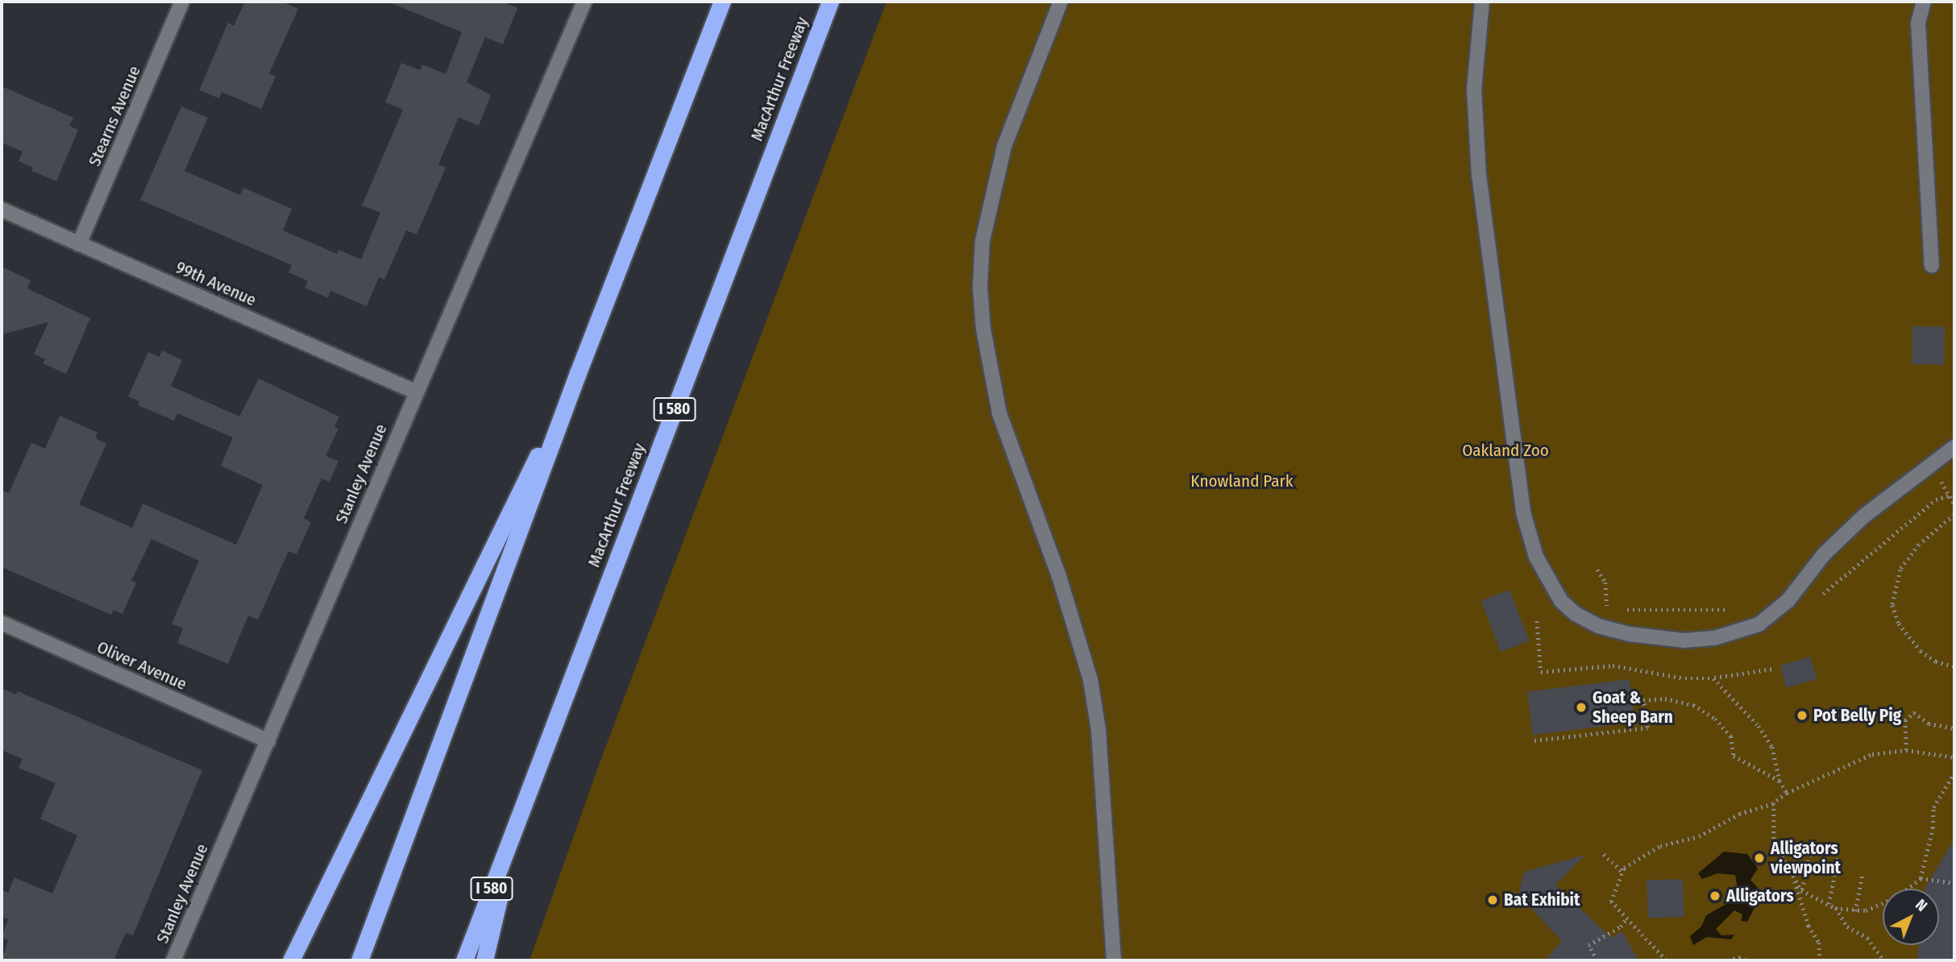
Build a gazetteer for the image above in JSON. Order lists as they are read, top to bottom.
{
  "streets": {
    "highway": ["MacArthur Freeway", "I 580"],
    "street": [
      "Stearns Avenue",
      "99th Avenue",
      "Stanley Avenue",
      "Oliver Avenue"
    ]
  },
  "crossings": [
    ["Stearns Avenue", "99th Avenue"],
    ["99th Avenue", "Stanley Avenue"],
    ["Stanley Avenue", "Oliver Avenue"]
  ],
  "parks": ["Oakland Zoo", "Knowland Park"],
  "places": [
    "Goat & Sheep Barn",
    "Pot Belly Pig",
    "Alligators viewpoint",
    "Alligators",
    "Bat Exhibit"
  ],
  "north": "top right"
}
